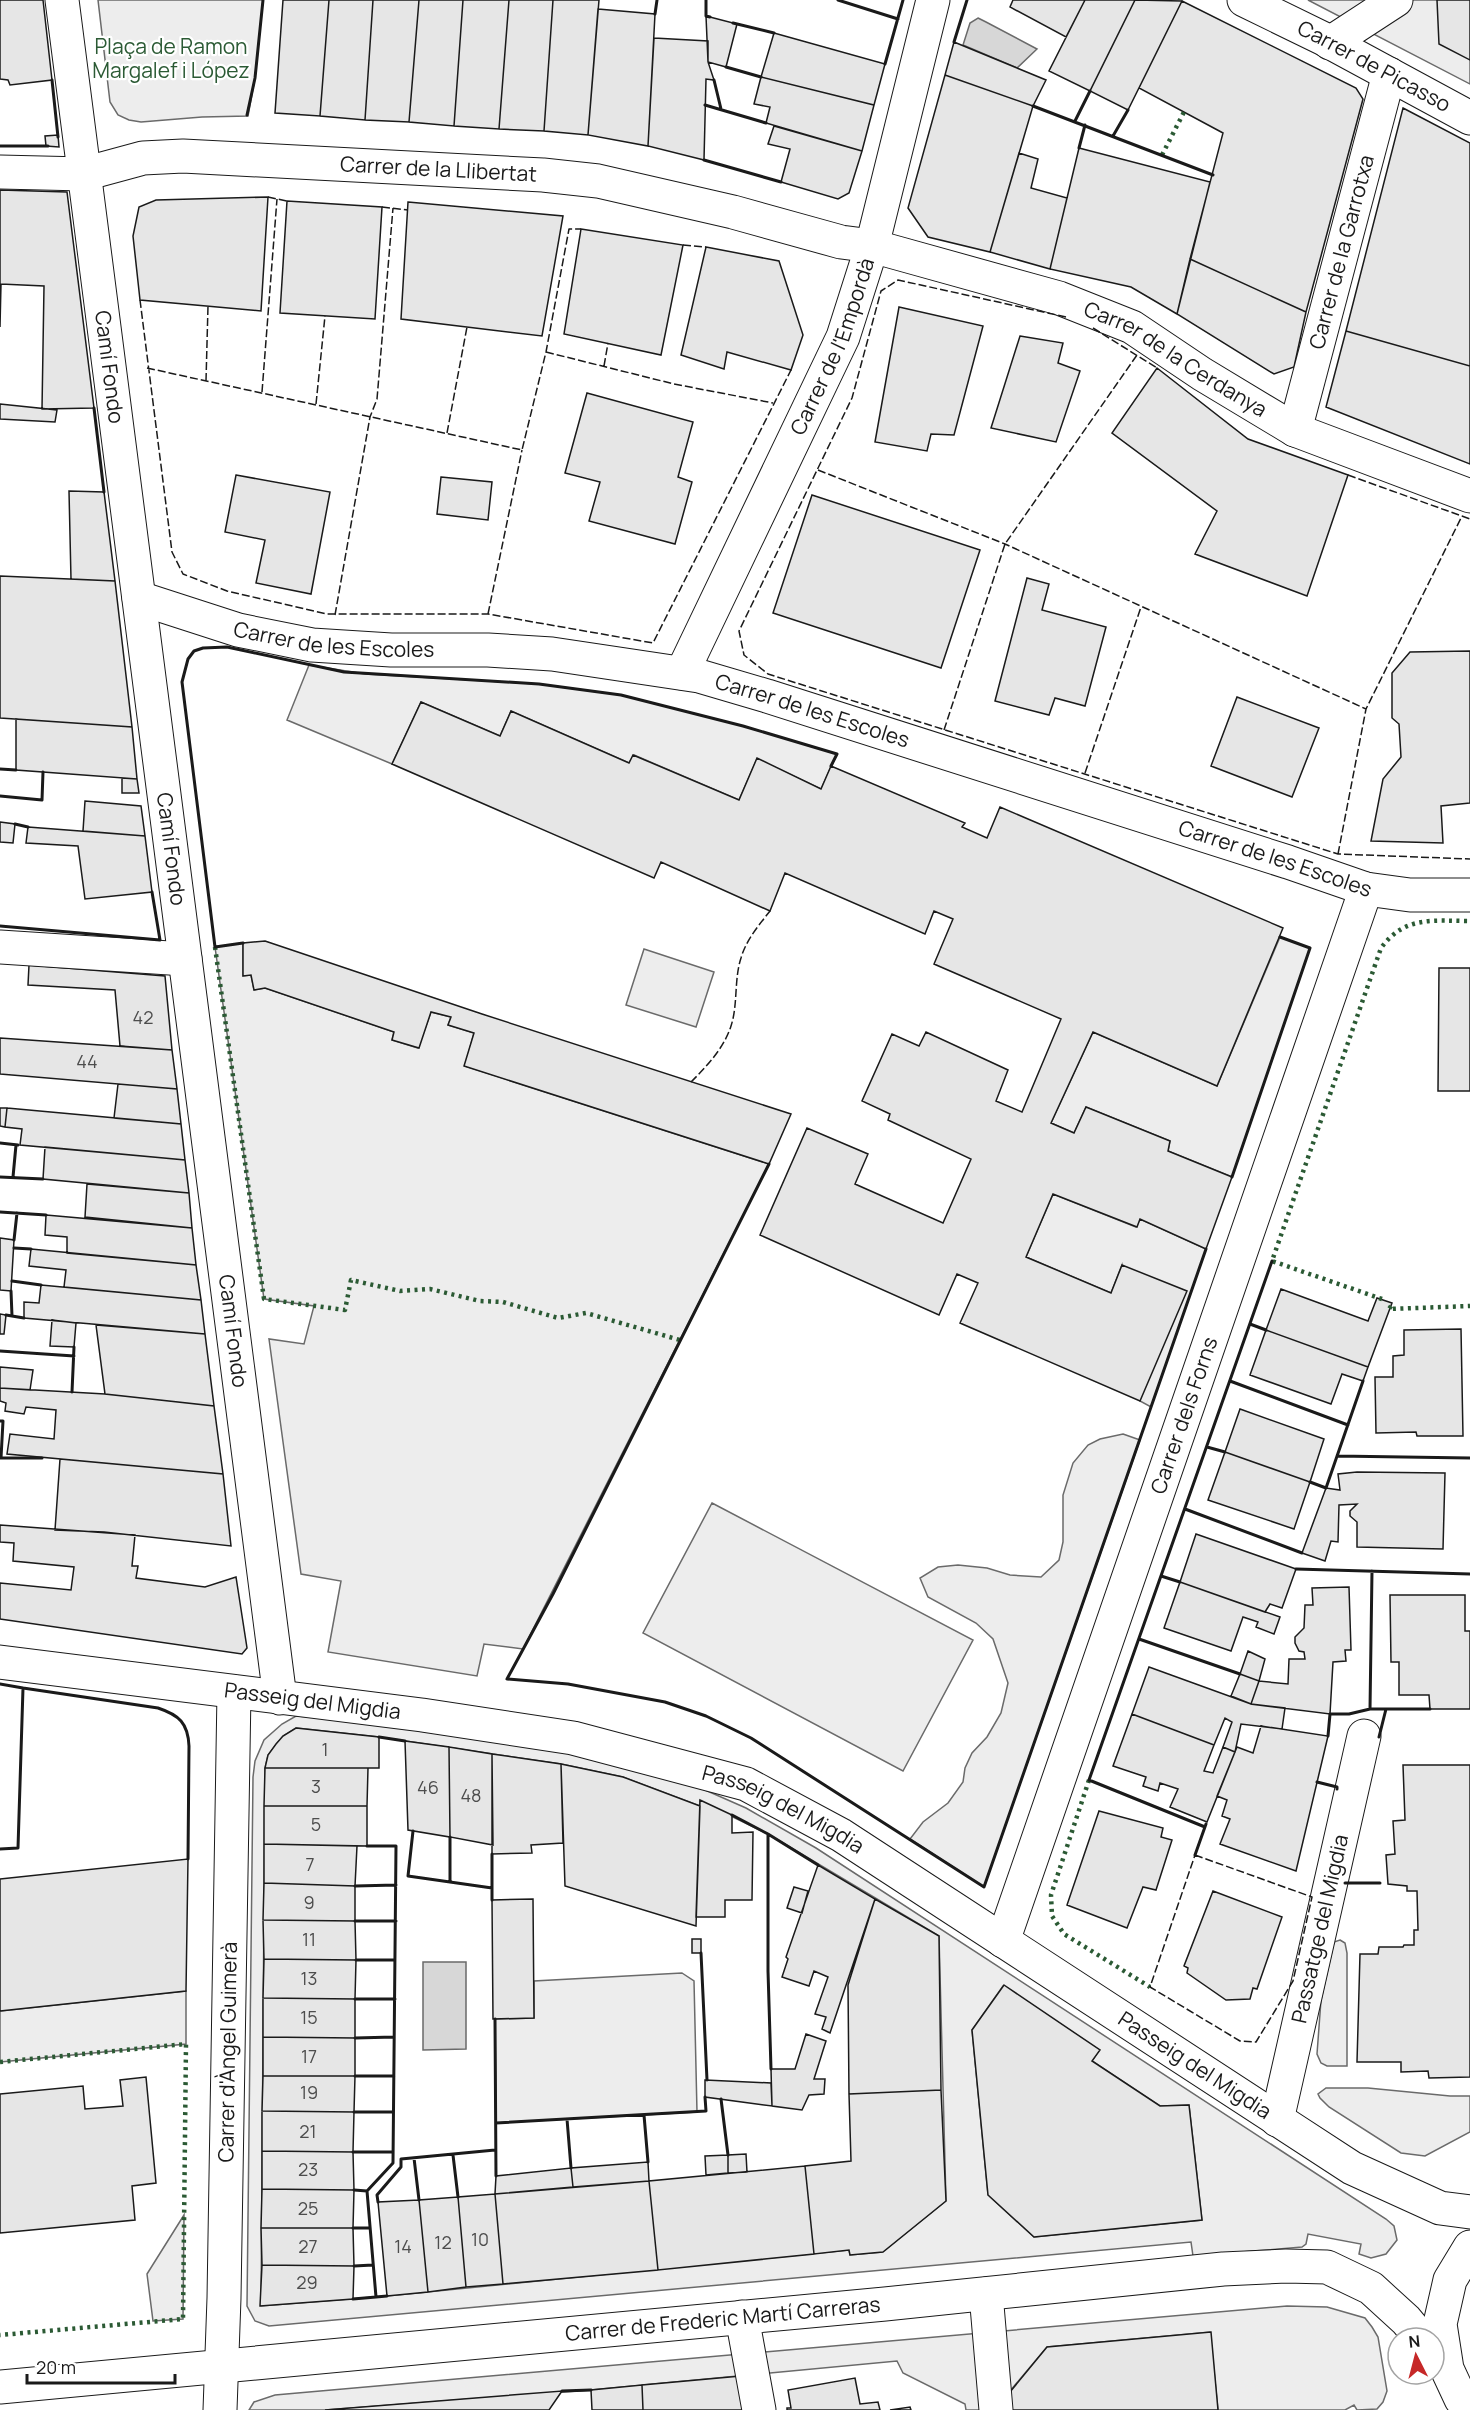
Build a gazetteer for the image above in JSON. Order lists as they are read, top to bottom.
{
  "streets": {
    "street": [
      "Carrer de Picasso",
      "Carrer de la Llibertat",
      "Carrer de la Garrotxa",
      "Carrer de l'Empordà",
      "Carrer de la Cerdanya",
      "Camí Fondo",
      "Carrer de les Escoles",
      "Carrer dels Forns",
      "Passeig del Migdia",
      "Passatge del Migdia",
      "Carrer d'Àngel Guimerà",
      "Carrer de Frederic Martí Carreras"
    ]
  },
  "crossings": [
    ["Carrer de Picasso", "Carrer de la Garrotxa"],
    ["Carrer de la Llibertat", "Carrer de l'Empordà"],
    ["Carrer de la Llibertat", "Carrer de la Cerdanya"],
    ["Carrer de la Llibertat", "Camí Fondo"],
    ["Carrer de la Garrotxa", "Carrer de la Cerdanya"],
    ["Carrer de l'Empordà", "Carrer de la Cerdanya"],
    ["Carrer de l'Empordà", "Carrer de les Escoles"],
    ["Camí Fondo", "Carrer de les Escoles"],
    ["Camí Fondo", "Passeig del Migdia"],
    ["Carrer de les Escoles", "Carrer dels Forns"],
    ["Carrer dels Forns", "Passeig del Migdia"],
    ["Passeig del Migdia", "Passatge del Migdia"],
    ["Passeig del Migdia", "Carrer d'Àngel Guimerà"],
    ["Carrer d'Àngel Guimerà", "Carrer de Frederic Martí Carreras"]
  ],
  "parks": ["Plaça de Ramon Margalef i López"],
  "house_numbers": [
    "42",
    "44",
    "1",
    "3",
    "46",
    "48",
    "5",
    "7",
    "9",
    "11",
    "13",
    "15",
    "17",
    "19",
    "21",
    "23",
    "25",
    "10",
    "12",
    "27",
    "14",
    "29"
  ],
  "scale_bar": "20 m",
  "north": "top"
}
